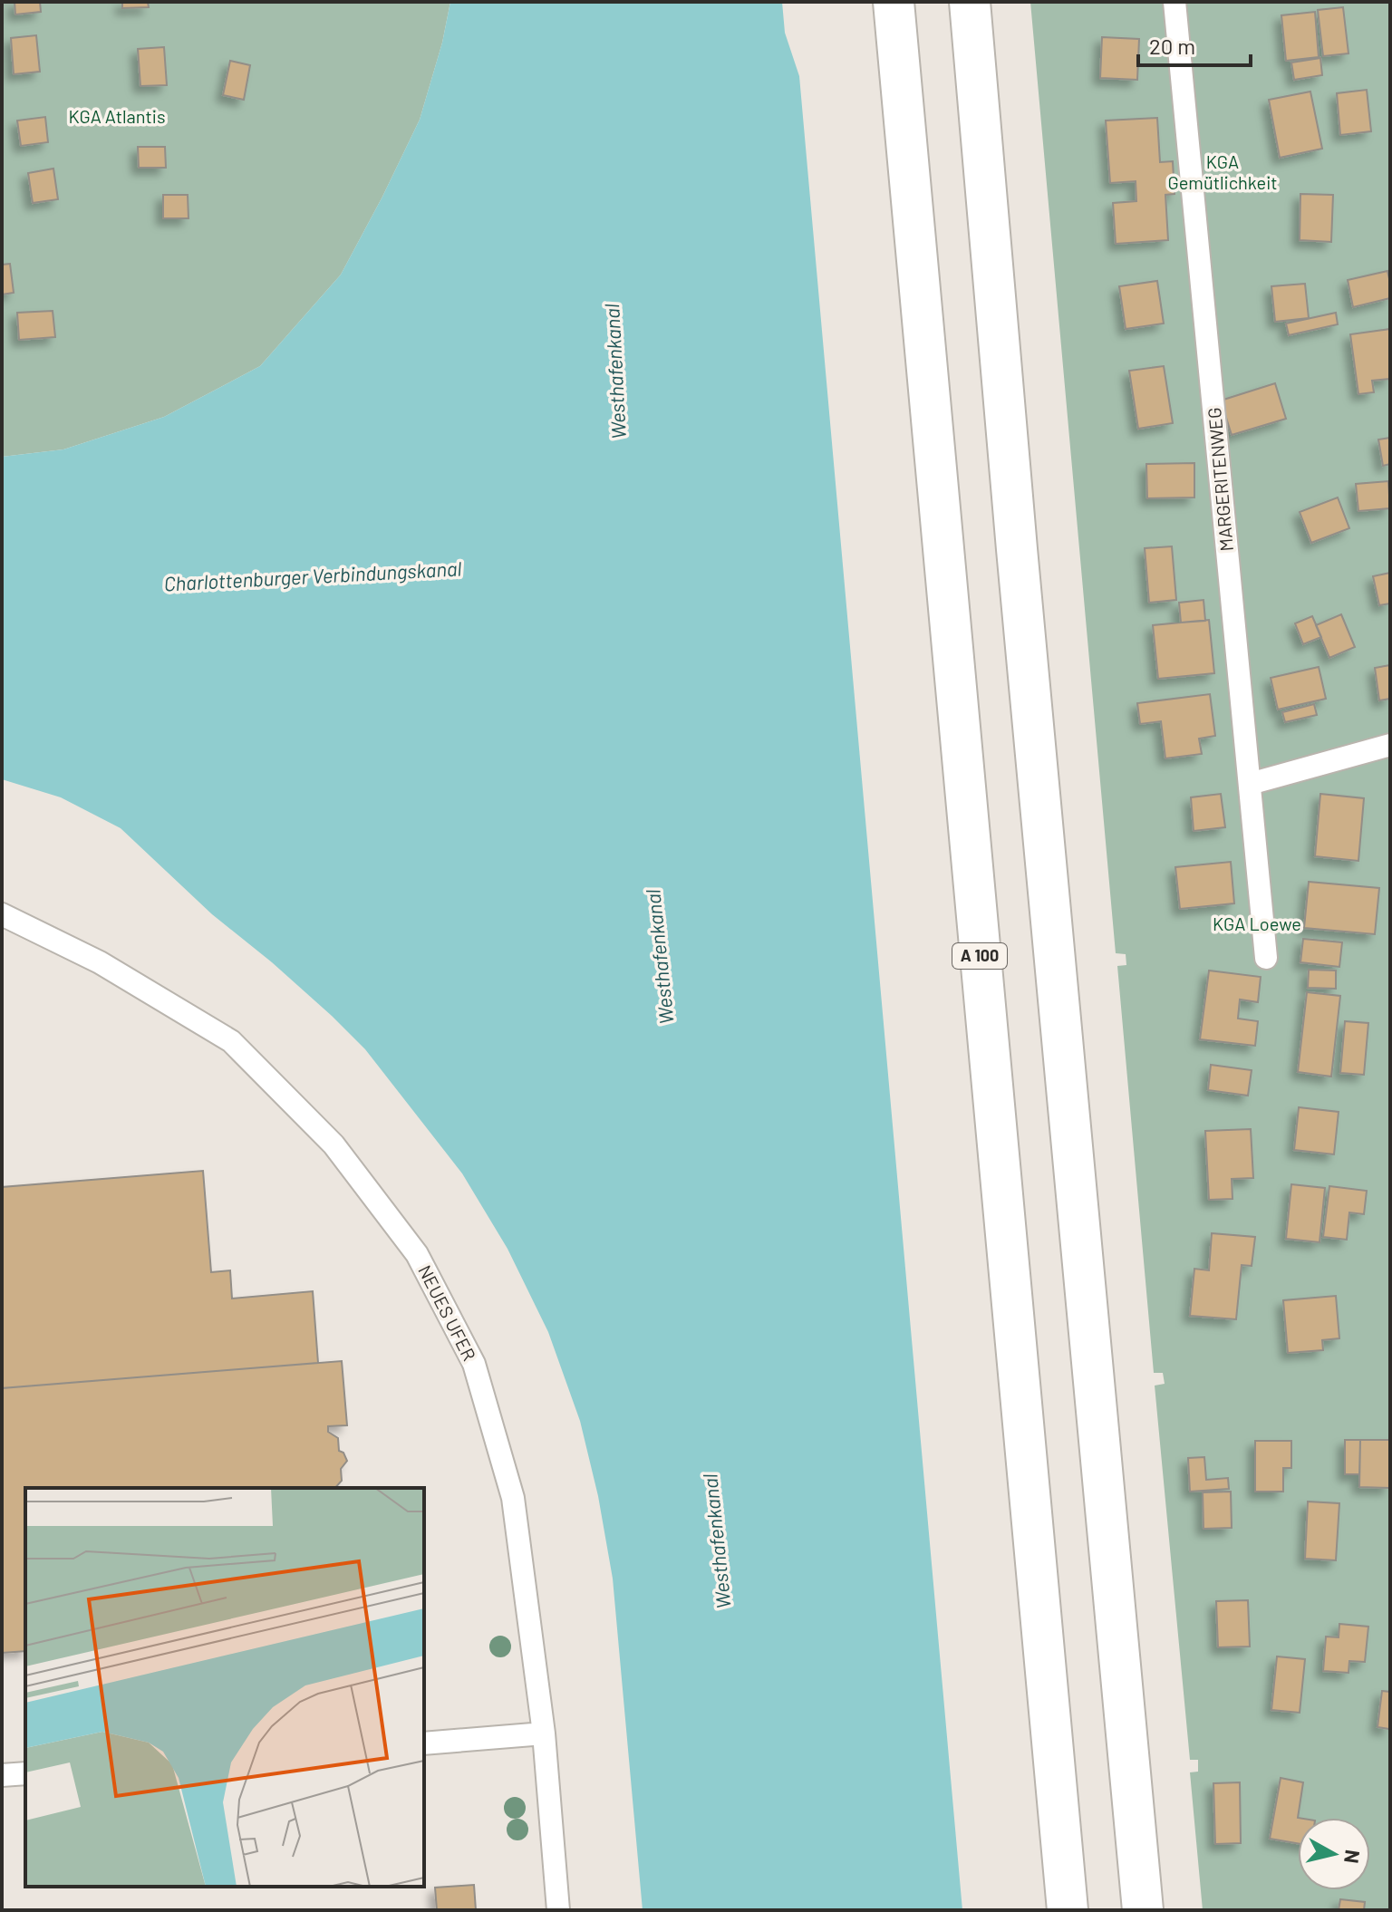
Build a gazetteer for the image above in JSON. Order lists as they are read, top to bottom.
{
  "streets": {
    "highway": ["A 100"],
    "lane": ["MARGERITENWEG", "NEUES UFER"]
  },
  "water": ["Westhafenkanal", "Charlottenburger Verbindungskanal"],
  "parks": ["KGA Atlantis", "KGA Gemütlichkeit", "KGA Loewe"],
  "scale_bar": "20 m",
  "north": "right"
}
